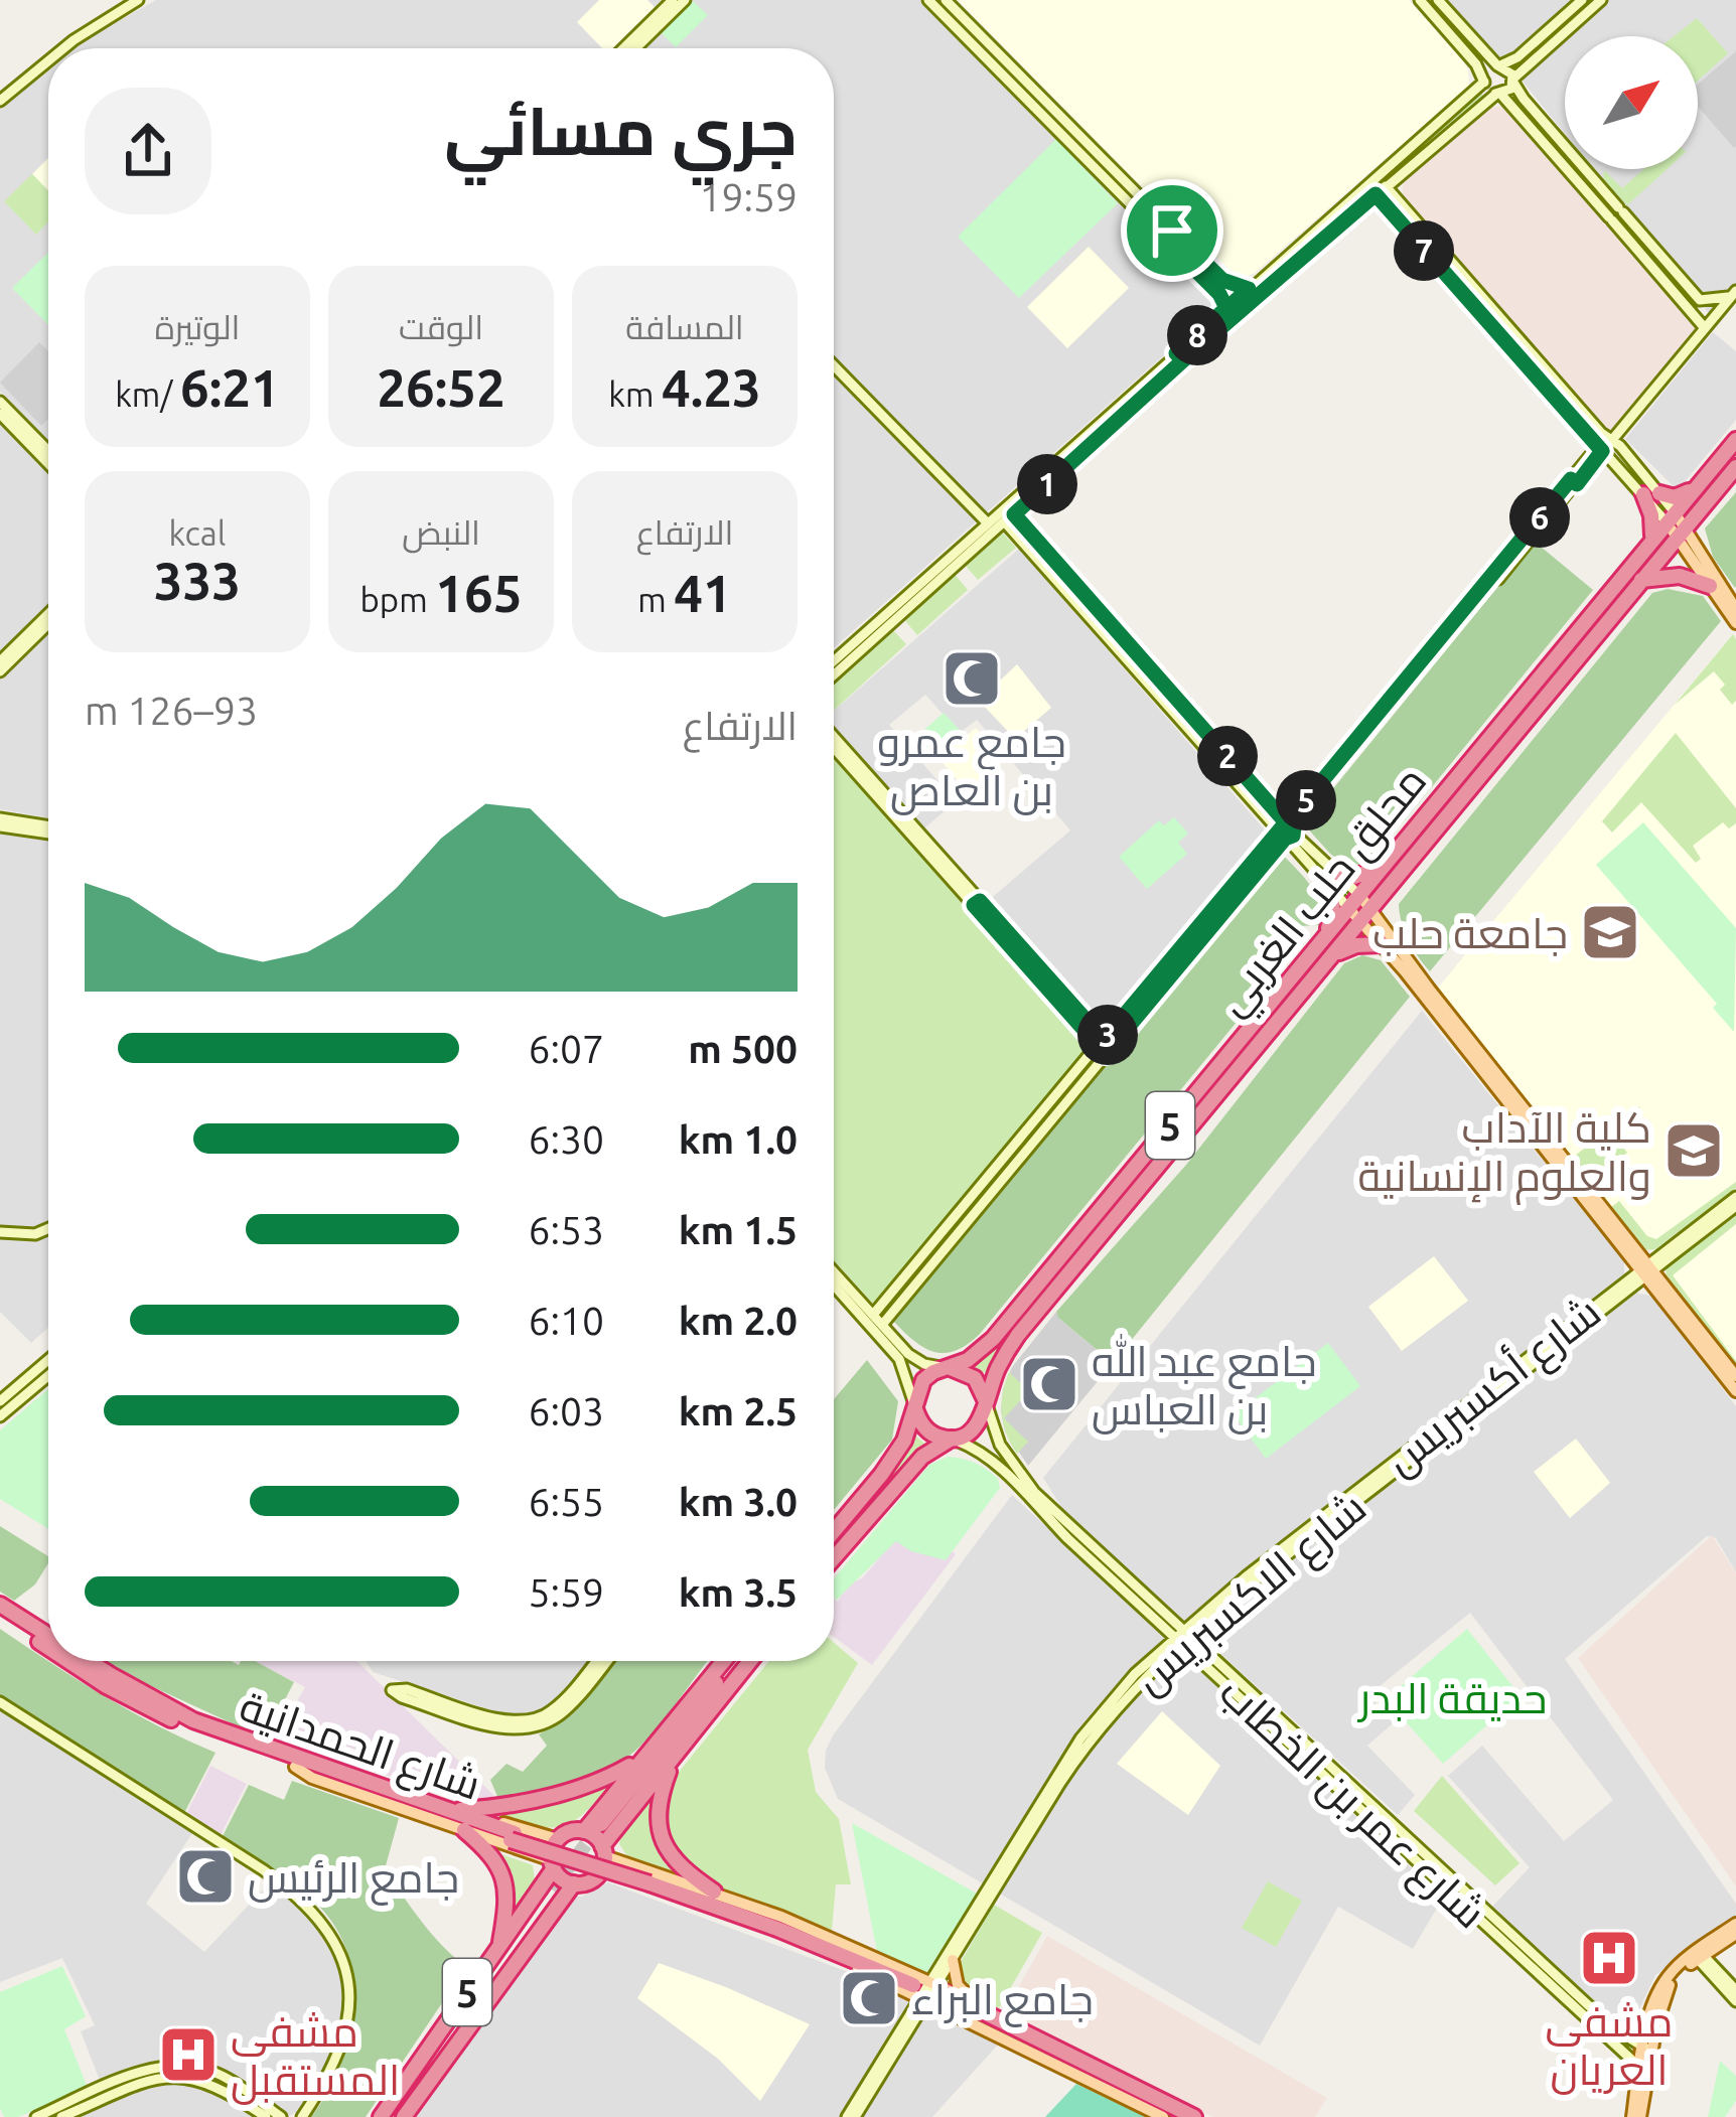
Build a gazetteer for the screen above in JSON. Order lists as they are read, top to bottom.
{
  "streets": {
    "highway": ["محلق حلب الغربي", "5", "شارع الحمدانية"],
    "street": ["شارع الاكسبريس", "شارع عمر بن الخطاب"]
  },
  "crossings": [
    ["محلق حلب الغربي", "شارع عمر بن الخطاب"],
    ["شارع الاكسبريس", "شارع الحمدانية"],
    ["شارع الاكسبريس", "شارع عمر بن الخطاب"]
  ],
  "parks": ["حديقة البدر"],
  "places": {
    "mosque": [
      "جامع عمرو بن العاص",
      "جامع عبد الله بن العباس",
      "جامع الرئيس",
      "جامع البراء"
    ],
    "school or university": ["جامعة حلب", "كلية الآداب والعلوم الإنسانية"],
    "hospital": ["مشفى العريان", "مشفى المستقبل"]
  },
  "north": "top right",
  "page": {
    "heading": ["جري مسائي", "19:59"],
    "pins": [
      "7",
      "8",
      "1",
      "6",
      "2",
      "5",
      "3"
    ],
    "stats": [
      ["المسافة", "4.23 km"],
      ["الوقت", "26:52"],
      ["الوتيرة", "6:21 /km"],
      ["الارتفاع", "41 m"],
      ["النبض", "165 bpm"],
      ["kcal", "333"]
    ],
    "chart": ["الارتفاع", "93–126 m"],
    "list": [
      {
        "name": "500 m",
        "note": "6:07"
      },
      {
        "name": "1.0 km",
        "note": "6:30"
      },
      {
        "name": "1.5 km",
        "note": "6:53"
      },
      {
        "name": "2.0 km",
        "note": "6:10"
      },
      {
        "name": "2.5 km",
        "note": "6:03"
      },
      {
        "name": "3.0 km",
        "note": "6:55"
      },
      {
        "name": "3.5 km",
        "note": "5:59"
      }
    ]
  }
}
